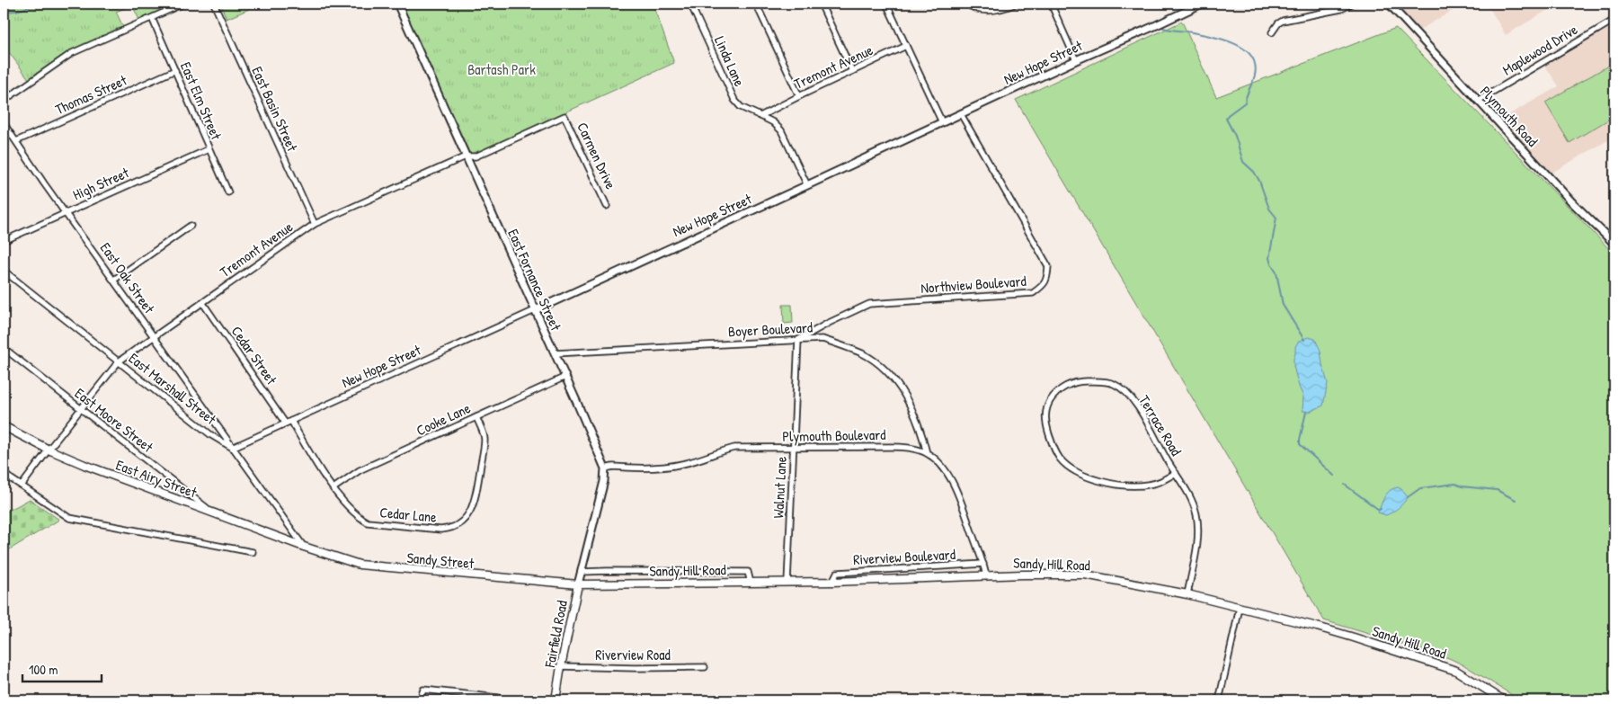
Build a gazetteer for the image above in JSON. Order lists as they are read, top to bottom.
{
  "streets": {
    "main road": [
      "East Airy Street",
      "Sandy Street",
      "Sandy Hill Road",
      "Fairfield Road"
    ],
    "street": [
      "Maplewood Drive",
      "Linda Lane",
      "New Hope Street",
      "Tremont Avenue",
      "Thomas Street",
      "East Elm Street",
      "East Basin Street",
      "Plymouth Road",
      "Carmen Drive",
      "High Street",
      "East Oak Street",
      "East Fornance Street",
      "Northview Boulevard",
      "Boyer Boulevard",
      "Cedar Street",
      "East Marshall Street",
      "Cooke Lane",
      "East Moore Street",
      "Terrace Road",
      "Plymouth Boulevard",
      "Walnut Lane",
      "Cedar Lane",
      "Riverview Boulevard",
      "Riverview Road"
    ]
  },
  "crossings": [
    ["Maplewood Drive", "Plymouth Road"],
    ["Linda Lane", "New Hope Street"],
    ["Linda Lane", "Tremont Avenue"],
    ["New Hope Street", "East Oak Street"],
    ["New Hope Street", "East Fornance Street"],
    ["New Hope Street", "Northview Boulevard"],
    ["New Hope Street", "Cedar Street"],
    ["New Hope Street", "East Marshall Street"],
    ["New Hope Street", "Cedar Lane"],
    ["Tremont Avenue", "East Basin Street"],
    ["Tremont Avenue", "Carmen Drive"],
    ["Tremont Avenue", "East Oak Street"],
    ["Tremont Avenue", "East Fornance Street"],
    ["Tremont Avenue", "Cedar Street"],
    ["Tremont Avenue", "East Marshall Street"],
    ["Tremont Avenue", "East Moore Street"],
    ["Tremont Avenue", "East Airy Street"],
    ["Thomas Street", "East Elm Street"],
    ["Thomas Street", "East Oak Street"],
    ["East Elm Street", "High Street"],
    ["High Street", "East Oak Street"],
    ["East Oak Street", "East Marshall Street"],
    ["East Fornance Street", "Boyer Boulevard"],
    ["East Fornance Street", "Cooke Lane"],
    ["East Fornance Street", "Plymouth Boulevard"],
    ["Northview Boulevard", "Boyer Boulevard"],
    ["Northview Boulevard", "Walnut Lane"],
    ["Boyer Boulevard", "Plymouth Boulevard"],
    ["Boyer Boulevard", "Walnut Lane"],
    ["East Marshall Street", "East Airy Street"],
    ["East Marshall Street", "Sandy Street"],
    ["Cooke Lane", "Cedar Lane"],
    ["East Moore Street", "East Airy Street"],
    ["Terrace Road", "Sandy Hill Road"],
    ["Plymouth Boulevard", "Walnut Lane"],
    ["Plymouth Boulevard", "Riverview Boulevard"],
    ["Plymouth Boulevard", "Sandy Hill Road"],
    ["East Airy Street", "Sandy Street"],
    ["Walnut Lane", "Sandy Hill Road"],
    ["Riverview Boulevard", "Sandy Hill Road"],
    ["Sandy Street", "Sandy Hill Road"],
    ["Sandy Street", "Fairfield Road"],
    ["Sandy Hill Road", "Fairfield Road"],
    ["Fairfield Road", "Riverview Road"]
  ],
  "parks": ["Bartash Park"],
  "scale_bar": "100 m"
}
